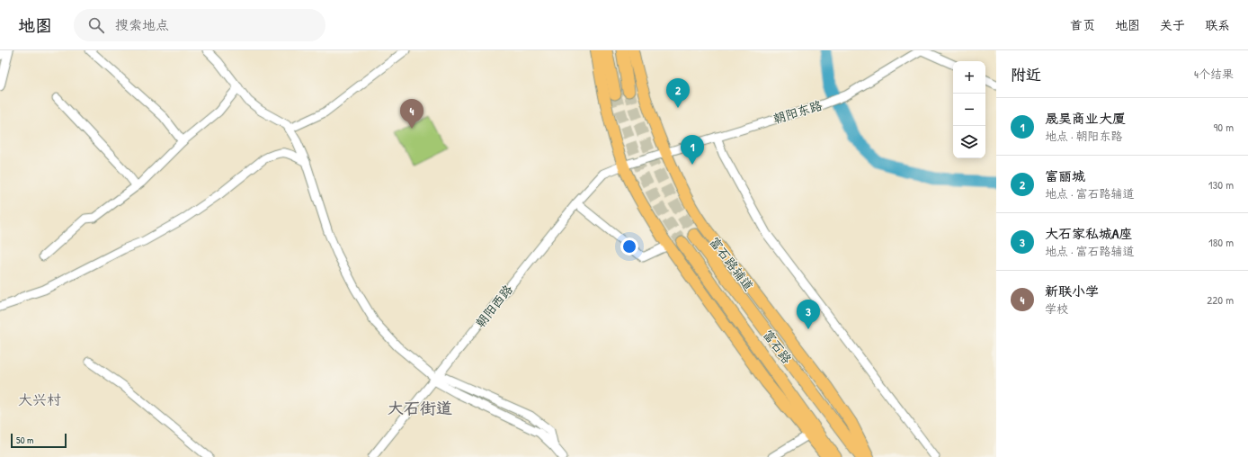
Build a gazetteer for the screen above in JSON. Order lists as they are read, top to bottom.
{
  "streets": {
    "highway": ["富石路"],
    "main road": ["富石路辅道"],
    "street": ["朝阳东路", "朝阳西路"]
  },
  "crossings": [
    ["朝阳东路", "富石路辅道"],
    ["朝阳东路", "朝阳西路"]
  ],
  "districts": ["大兴村", "大石街道"],
  "scale_bar": "50 m",
  "page": {
    "header": "地图",
    "search": "搜索地点",
    "nav": [
      "首页",
      "地图",
      "关于",
      "联系"
    ],
    "heading": ["附近", "4个结果"],
    "map_buttons": ["+", "−"],
    "pins": [
      "2",
      "4",
      "1",
      "3"
    ],
    "list": [
      {
        "mark": "1",
        "name": "晟昊商业大厦",
        "note": "地点 · 朝阳东路",
        "value": "90 m"
      },
      {
        "mark": "2",
        "name": "富丽城",
        "note": "地点 · 富石路辅道",
        "value": "130 m"
      },
      {
        "mark": "3",
        "name": "大石家私城A座",
        "note": "地点 · 富石路辅道",
        "value": "180 m"
      },
      {
        "mark": "4",
        "name": "新联小学",
        "note": "学校",
        "value": "220 m"
      }
    ],
    "scale": "50 m"
  }
}
